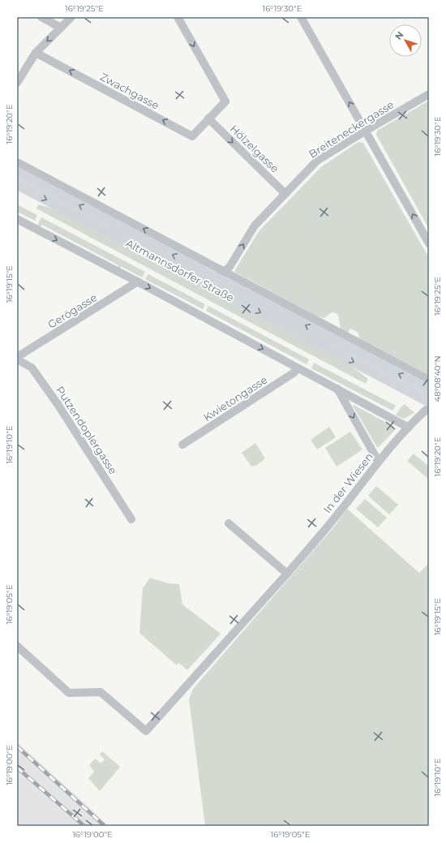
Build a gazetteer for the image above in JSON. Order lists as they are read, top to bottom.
{
  "streets": {
    "main road": ["Altmannsdorfer Straße"],
    "street": [
      "Zwachgasse",
      "Breiteneckergasse",
      "Hölzelgasse",
      "Gerögasse",
      "Kwietongasse",
      "Putzendoplergasse",
      "In der Wiesen"
    ]
  },
  "crossings": [
    ["Zwachgasse", "Hölzelgasse"],
    ["Breiteneckergasse", "Hölzelgasse"],
    ["Breiteneckergasse", "Altmannsdorfer Straße"]
  ],
  "one_way": ["Zwachgasse", "Breiteneckergasse", "Hölzelgasse"],
  "north": "top left",
  "coordinates": [
    "16°19'25\"E",
    "16°19'30\"E",
    "16°19'20\"E",
    "16°19'15\"E",
    "48°08'40\"N",
    "16°19'10\"E",
    "16°19'05\"E",
    "16°19'00\"E"
  ]
}
